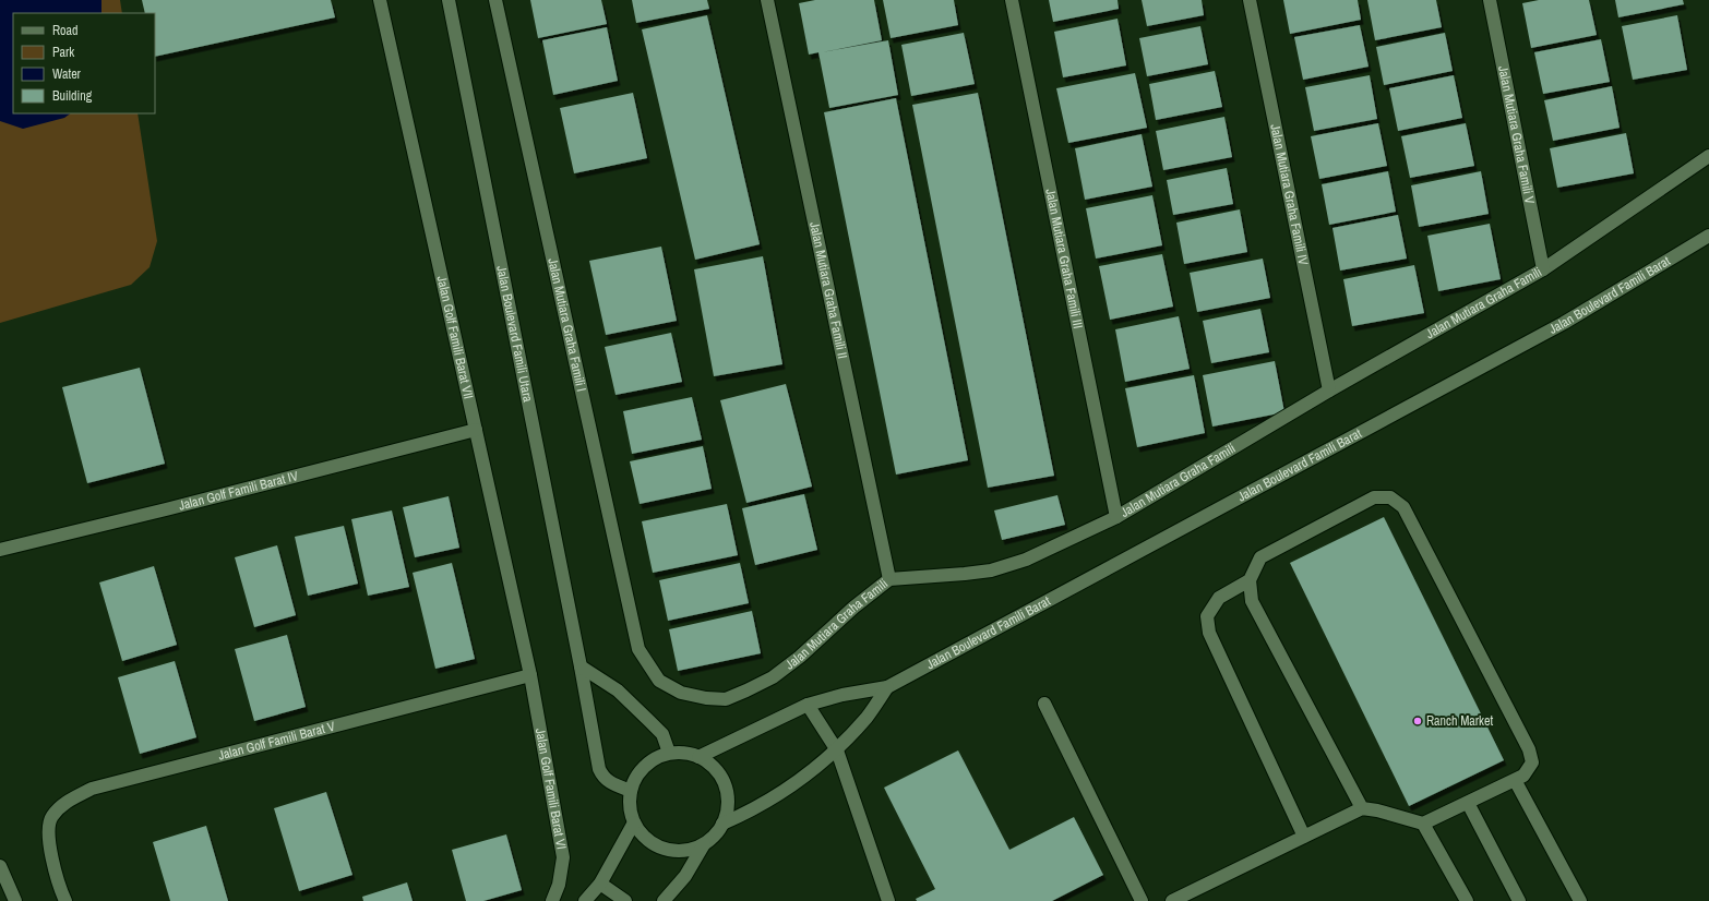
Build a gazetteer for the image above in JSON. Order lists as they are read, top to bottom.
{
  "streets": {
    "street": [
      "Jalan Mutiara Graha Famili V",
      "Jalan Mutiara Graha Famili IV",
      "Jalan Mutiara Graha Famili III",
      "Jalan Mutiara Graha Famili II",
      "Jalan Boulevard Famili Barat",
      "Jalan Mutiara Graha Famili",
      "Jalan Mutiara Graha Famili I",
      "Jalan Boulevard Famili Utara",
      "Jalan Golf Famili Barat VII",
      "Jalan Golf Famili Barat IV",
      "Jalan Golf Famili Barat V",
      "Jalan Golf Famili Barat VI"
    ]
  },
  "crossings": [
    ["Jalan Mutiara Graha Famili V", "Jalan Mutiara Graha Famili"],
    ["Jalan Mutiara Graha Famili IV", "Jalan Mutiara Graha Famili"],
    ["Jalan Mutiara Graha Famili III", "Jalan Mutiara Graha Famili"],
    ["Jalan Mutiara Graha Famili II", "Jalan Mutiara Graha Famili"],
    ["Jalan Boulevard Famili Barat", "Jalan Boulevard Famili Utara"],
    ["Jalan Mutiara Graha Famili", "Jalan Mutiara Graha Famili I"],
    ["Jalan Golf Famili Barat VII", "Jalan Golf Famili Barat IV"],
    ["Jalan Golf Famili Barat VII", "Jalan Golf Famili Barat V"],
    ["Jalan Golf Famili Barat VII", "Jalan Golf Famili Barat VI"],
    ["Jalan Golf Famili Barat V", "Jalan Golf Famili Barat VI"]
  ],
  "places": ["Ranch Market"],
  "legend": [
    "Road",
    "Park",
    "Water",
    "Building"
  ]
}
